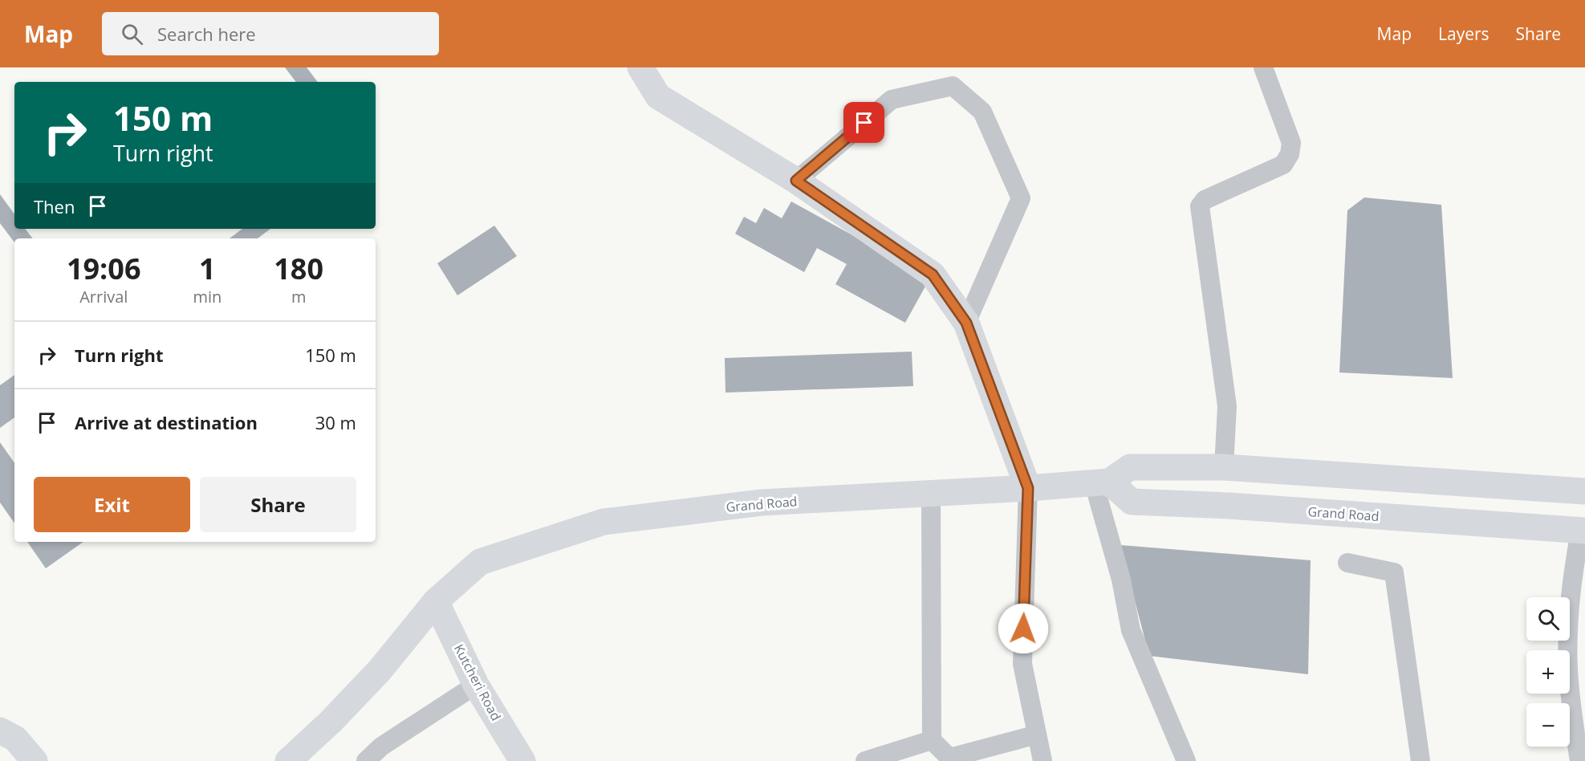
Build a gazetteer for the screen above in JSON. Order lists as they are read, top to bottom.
{
  "streets": {
    "main road": ["Grand Road", "Kutcheri Road"]
  },
  "crossings": [
    ["Grand Road", "Kutcheri Road"]
  ],
  "page": {
    "header": "Map",
    "search": "Search here",
    "nav": ["Map", "Layers", "Share"],
    "turn": ["150 m", "Turn right"],
    "then": "Then",
    "eta": [
      "19:06",
      "Arrival",
      "1",
      "min",
      "180",
      "m"
    ],
    "list": [
      {
        "name": "Turn right",
        "value": "150 m"
      },
      {
        "name": "Arrive at destination",
        "value": "30 m"
      }
    ],
    "buttons": ["Exit", "Share"],
    "map_buttons": ["+", "−"]
  }
}
